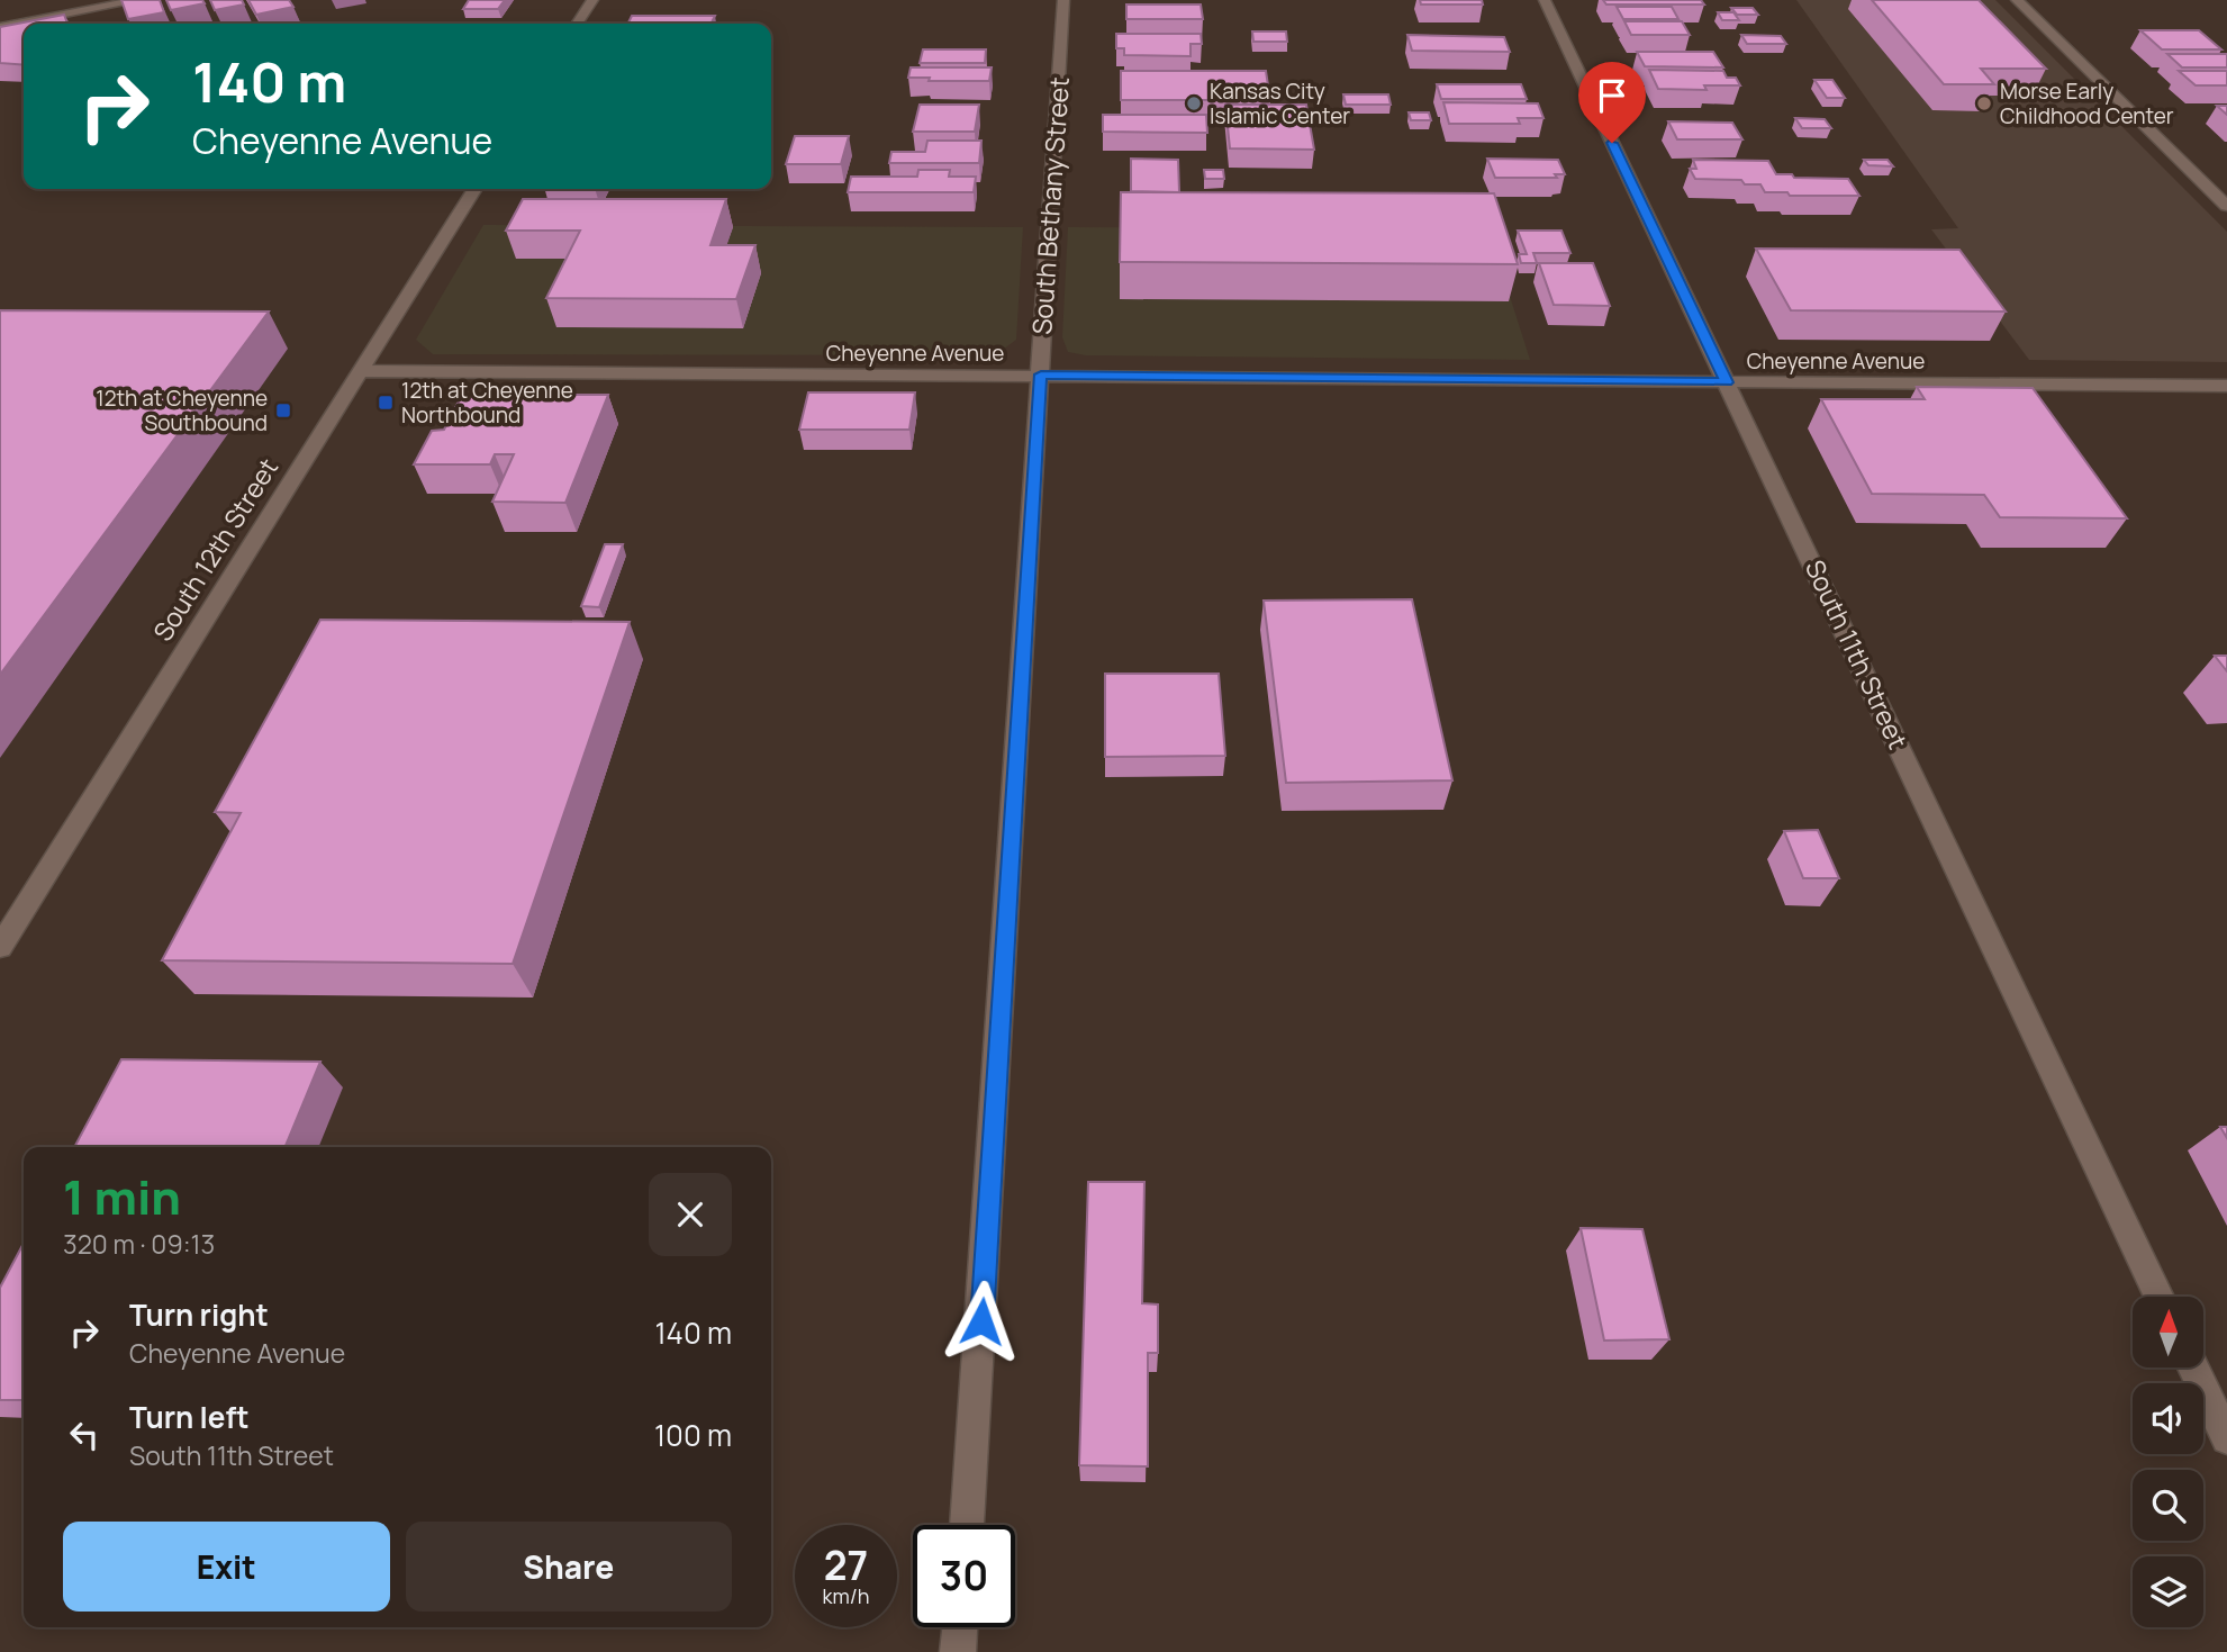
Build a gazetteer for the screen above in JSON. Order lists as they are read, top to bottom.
{
  "streets": {
    "street": [
      "South Bethany Street",
      "Cheyenne Avenue",
      "South 12th Street",
      "South 11th Street"
    ]
  },
  "crossings": [
    ["South Bethany Street", "Cheyenne Avenue"],
    ["Cheyenne Avenue", "South 12th Street"],
    ["Cheyenne Avenue", "South 11th Street"]
  ],
  "places": {
    "other": ["Kansas City Islamic Center", "Morse Early Childhood Center"],
    "transit": ["12th at Cheyenne Northbound", "12th at Cheyenne Southbound"]
  },
  "north": "top",
  "page": {
    "turn": ["140 m", "Cheyenne Avenue"],
    "heading": ["1 min", "320 m · 09:13"],
    "list": [
      {
        "name": "Turn right",
        "note": "Cheyenne Avenue",
        "value": "140 m"
      },
      {
        "name": "Turn left",
        "note": "South 11th Street",
        "value": "100 m"
      }
    ],
    "buttons": ["Exit", "Share"],
    "speed": "27 km/h",
    "limit": "30"
  }
}
